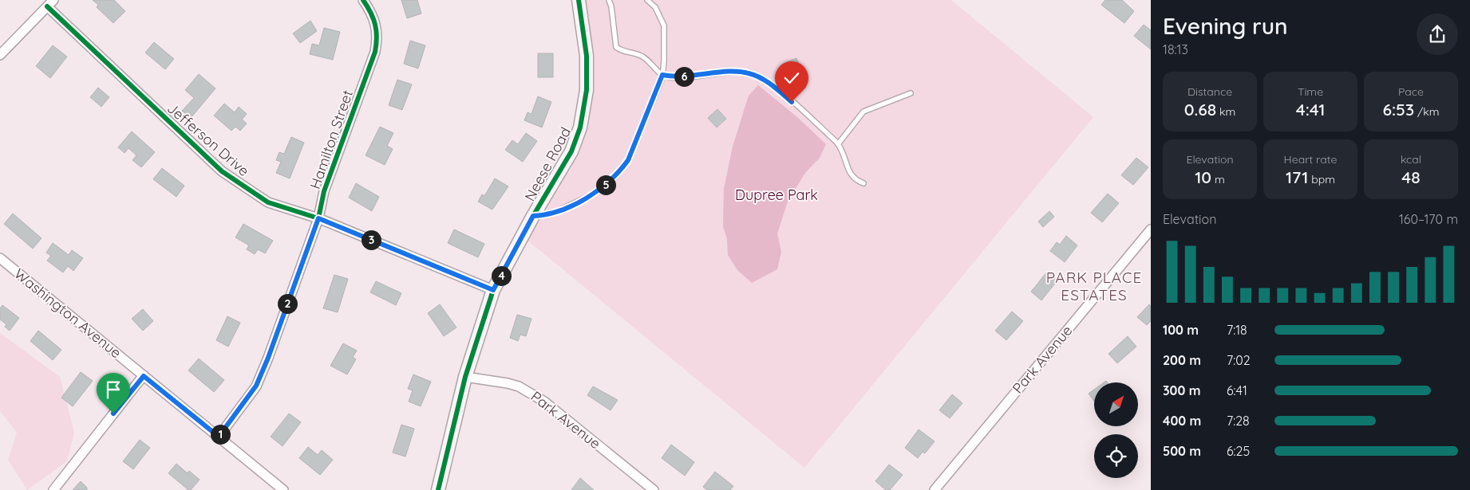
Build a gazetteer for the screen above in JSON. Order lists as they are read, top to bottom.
{
  "streets": {
    "street": [
      "Jefferson Drive",
      "Hamilton Street",
      "Neese Road",
      "Washington Avenue",
      "Park Avenue"
    ]
  },
  "crossings": [
    ["Jefferson Drive", "Hamilton Street"],
    ["Jefferson Drive", "Neese Road"],
    ["Hamilton Street", "Washington Avenue"],
    ["Neese Road", "Park Avenue"]
  ],
  "districts": ["PARK PLACE ESTATES"],
  "parks": ["Dupree Park"],
  "north": "top right",
  "page": {
    "heading": ["Evening run", "18:13"],
    "pins": [
      "6",
      "5",
      "3",
      "4",
      "2",
      "1"
    ],
    "stats": [
      ["Distance", "0.68 km"],
      ["Time", "4:41"],
      ["Pace", "6:53 /km"],
      ["Elevation", "10 m"],
      ["Heart rate", "171 bpm"],
      ["kcal", "48"]
    ],
    "chart": ["Elevation", "160–170 m"],
    "list": [
      {
        "name": "100 m",
        "note": "7:18"
      },
      {
        "name": "200 m",
        "note": "7:02"
      },
      {
        "name": "300 m",
        "note": "6:41"
      },
      {
        "name": "400 m",
        "note": "7:28"
      },
      {
        "name": "500 m",
        "note": "6:25"
      }
    ]
  }
}
